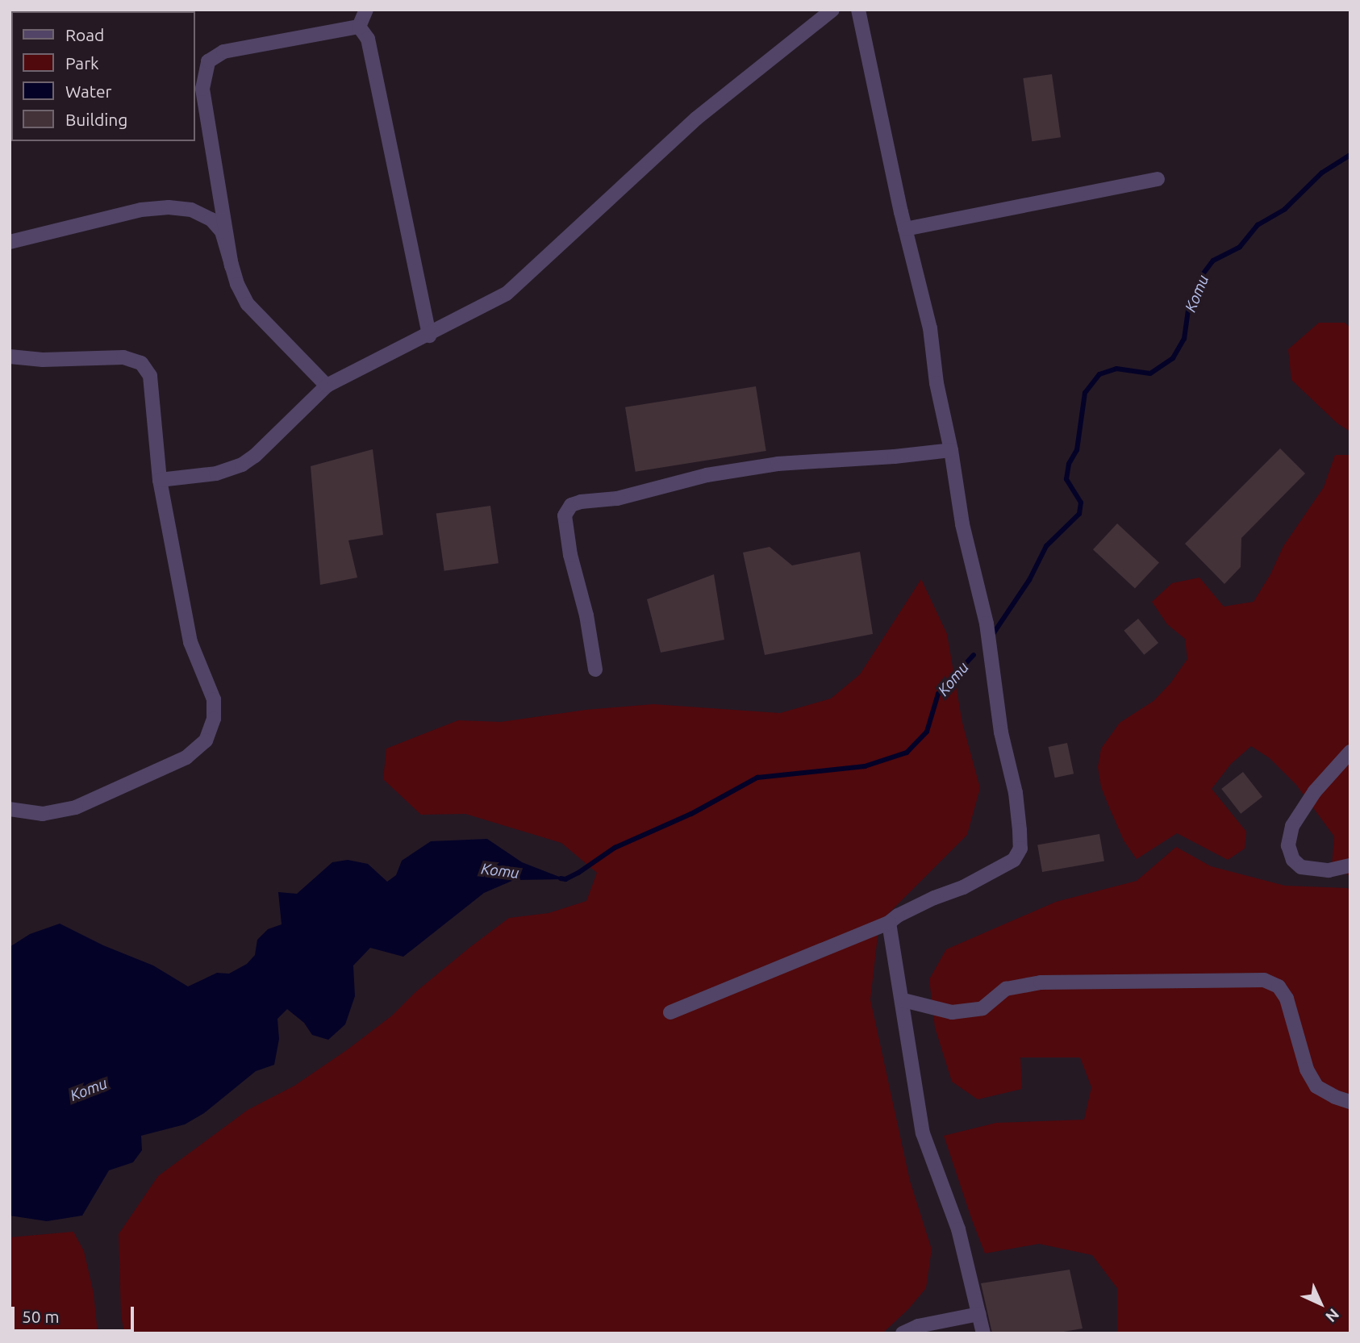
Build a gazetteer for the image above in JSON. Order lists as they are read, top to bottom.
{
  "water": ["Komu"],
  "legend": [
    "Road",
    "Park",
    "Water",
    "Building"
  ],
  "scale_bar": "50 m",
  "north": "bottom right"
}
